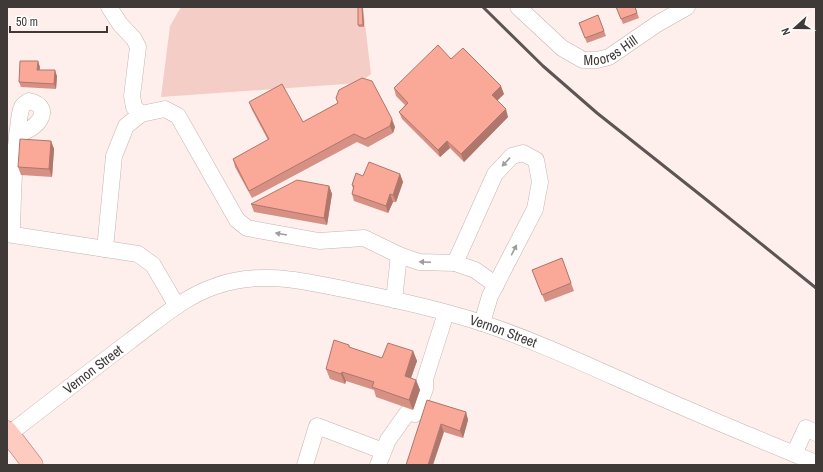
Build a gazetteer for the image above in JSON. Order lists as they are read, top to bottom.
{
  "streets": {
    "street": ["Moores Hill", "Vernon Street"]
  },
  "scale_bar": "50 m",
  "north": "left"
}
